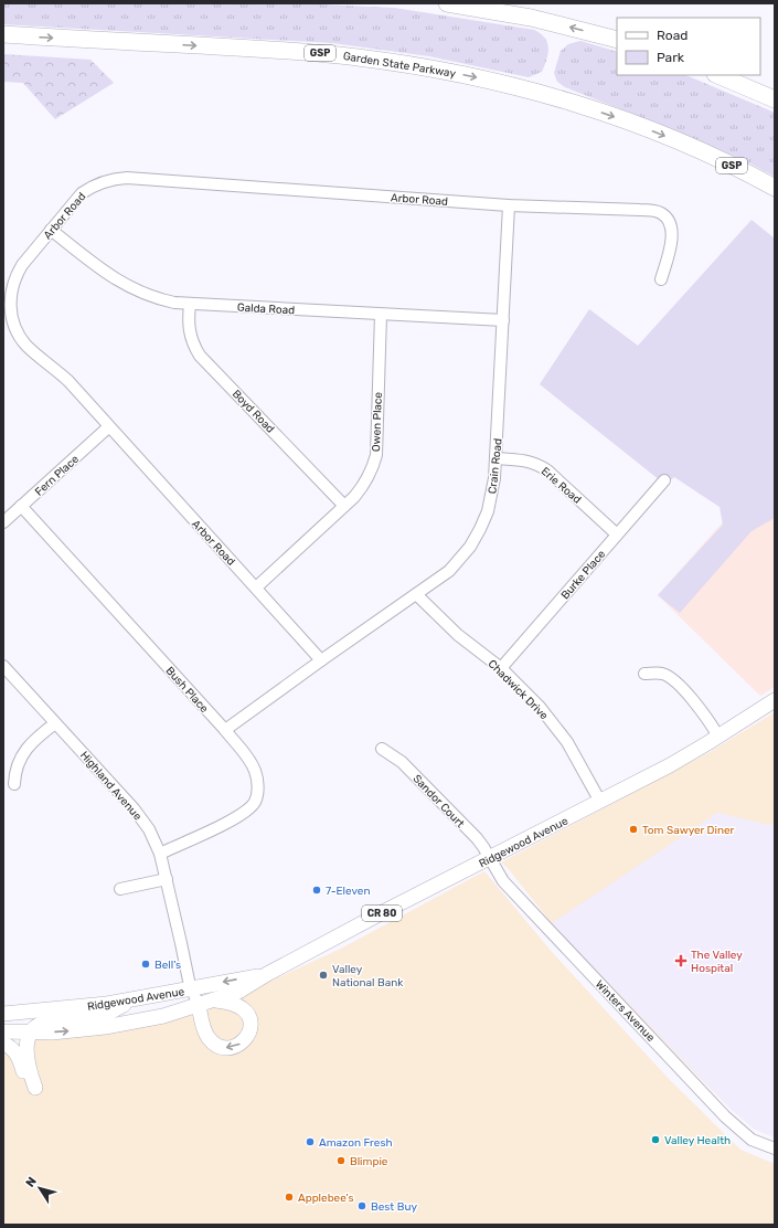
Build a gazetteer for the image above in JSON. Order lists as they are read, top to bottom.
{
  "streets": {
    "highway": ["GSP", "Garden State Parkway"],
    "main road": ["Ridgewood Avenue", "CR 80"],
    "street": [
      "Arbor Road",
      "Galda Road",
      "Boyd Road",
      "Owen Place",
      "Crain Road",
      "Fern Place",
      "Erie Road",
      "Burke Place",
      "Bush Place",
      "Chadwick Drive",
      "Highland Avenue",
      "Sandor Court",
      "Winters Avenue"
    ]
  },
  "crossings": [
    ["Arbor Road", "Galda Road"],
    ["Arbor Road", "Owen Place"],
    ["Arbor Road", "Crain Road"],
    ["Arbor Road", "Fern Place"],
    ["Galda Road", "Boyd Road"],
    ["Galda Road", "Owen Place"],
    ["Galda Road", "Crain Road"],
    ["Boyd Road", "Owen Place"],
    ["Crain Road", "Erie Road"],
    ["Crain Road", "Bush Place"],
    ["Crain Road", "Chadwick Drive"],
    ["Fern Place", "Bush Place"],
    ["Erie Road", "Burke Place"],
    ["Burke Place", "Chadwick Drive"],
    ["Bush Place", "Highland Avenue"],
    ["Chadwick Drive", "Ridgewood Avenue"],
    ["Highland Avenue", "Ridgewood Avenue"],
    ["Sandor Court", "Ridgewood Avenue"],
    ["Sandor Court", "Winters Avenue"],
    ["Ridgewood Avenue", "Winters Avenue"]
  ],
  "one_way": ["Garden State Parkway"],
  "places": {
    "other": [
      "Tom Sawyer Diner",
      "7-Eleven",
      "Bell's",
      "Valley National Bank",
      "Valley Health",
      "Amazon Fresh",
      "Blimpie",
      "Applebee's",
      "Best Buy"
    ],
    "health": ["The Valley Hospital"]
  },
  "legend": ["Road", "Park"],
  "north": "top left"
}
